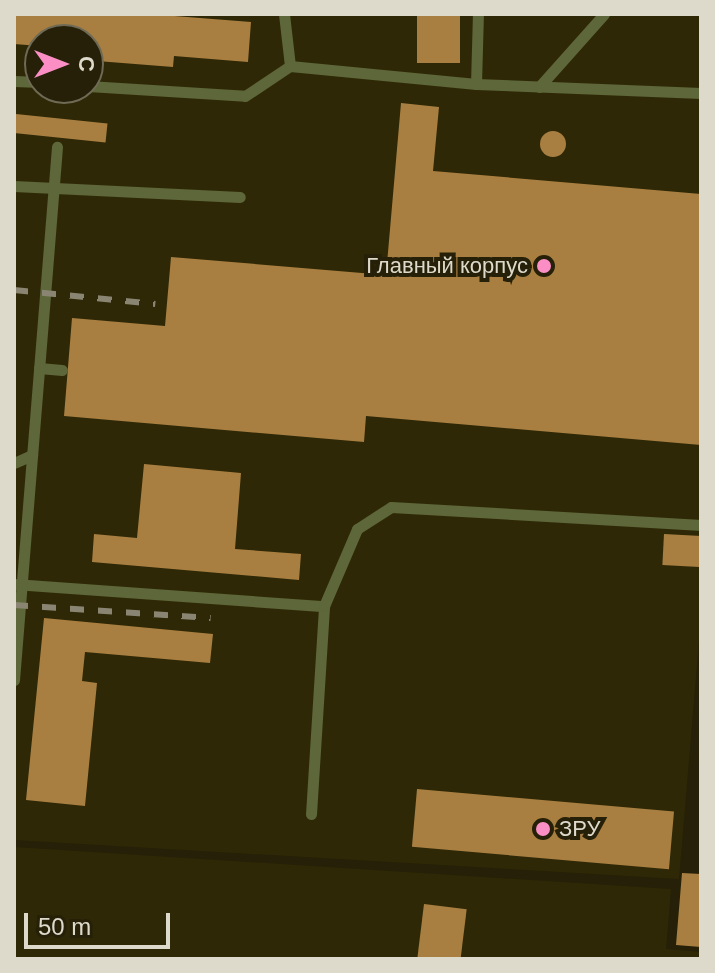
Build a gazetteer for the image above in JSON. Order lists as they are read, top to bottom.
{
  "places": ["Главный корпус", "ЗРУ"],
  "scale_bar": "50 m",
  "north": "right"
}
